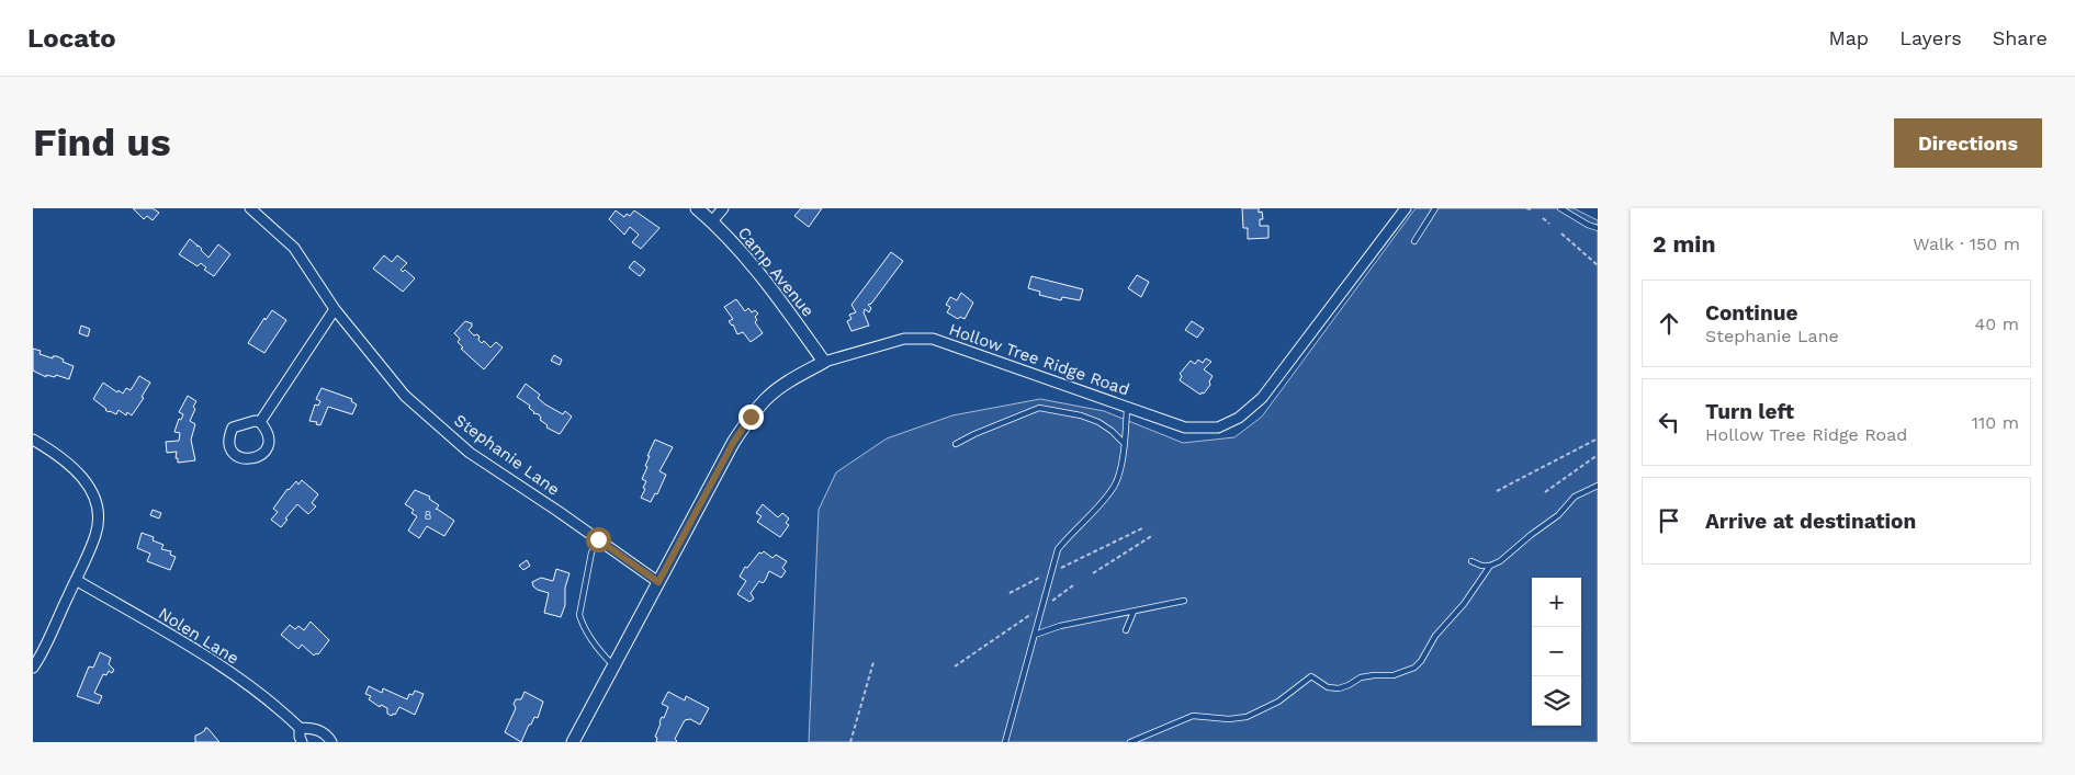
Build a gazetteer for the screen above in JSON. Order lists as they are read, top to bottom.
{
  "streets": {
    "street": [
      "Camp Avenue",
      "Hollow Tree Ridge Road",
      "Stephanie Lane",
      "Nolen Lane"
    ]
  },
  "crossings": [
    ["Camp Avenue", "Hollow Tree Ridge Road"],
    ["Hollow Tree Ridge Road", "Stephanie Lane"]
  ],
  "house_numbers": ["8"],
  "page": {
    "header": "Locato",
    "nav": ["Map", "Layers", "Share"],
    "buttons": "Directions",
    "title": "Find us",
    "heading": ["2 min", "Walk · 150 m"],
    "list": [
      ["Continue", "Stephanie Lane", "40 m"],
      ["Turn left", "Hollow Tree Ridge Road", "110 m"],
      "Arrive at destination"
    ],
    "map_buttons": ["+", "−"]
  }
}
